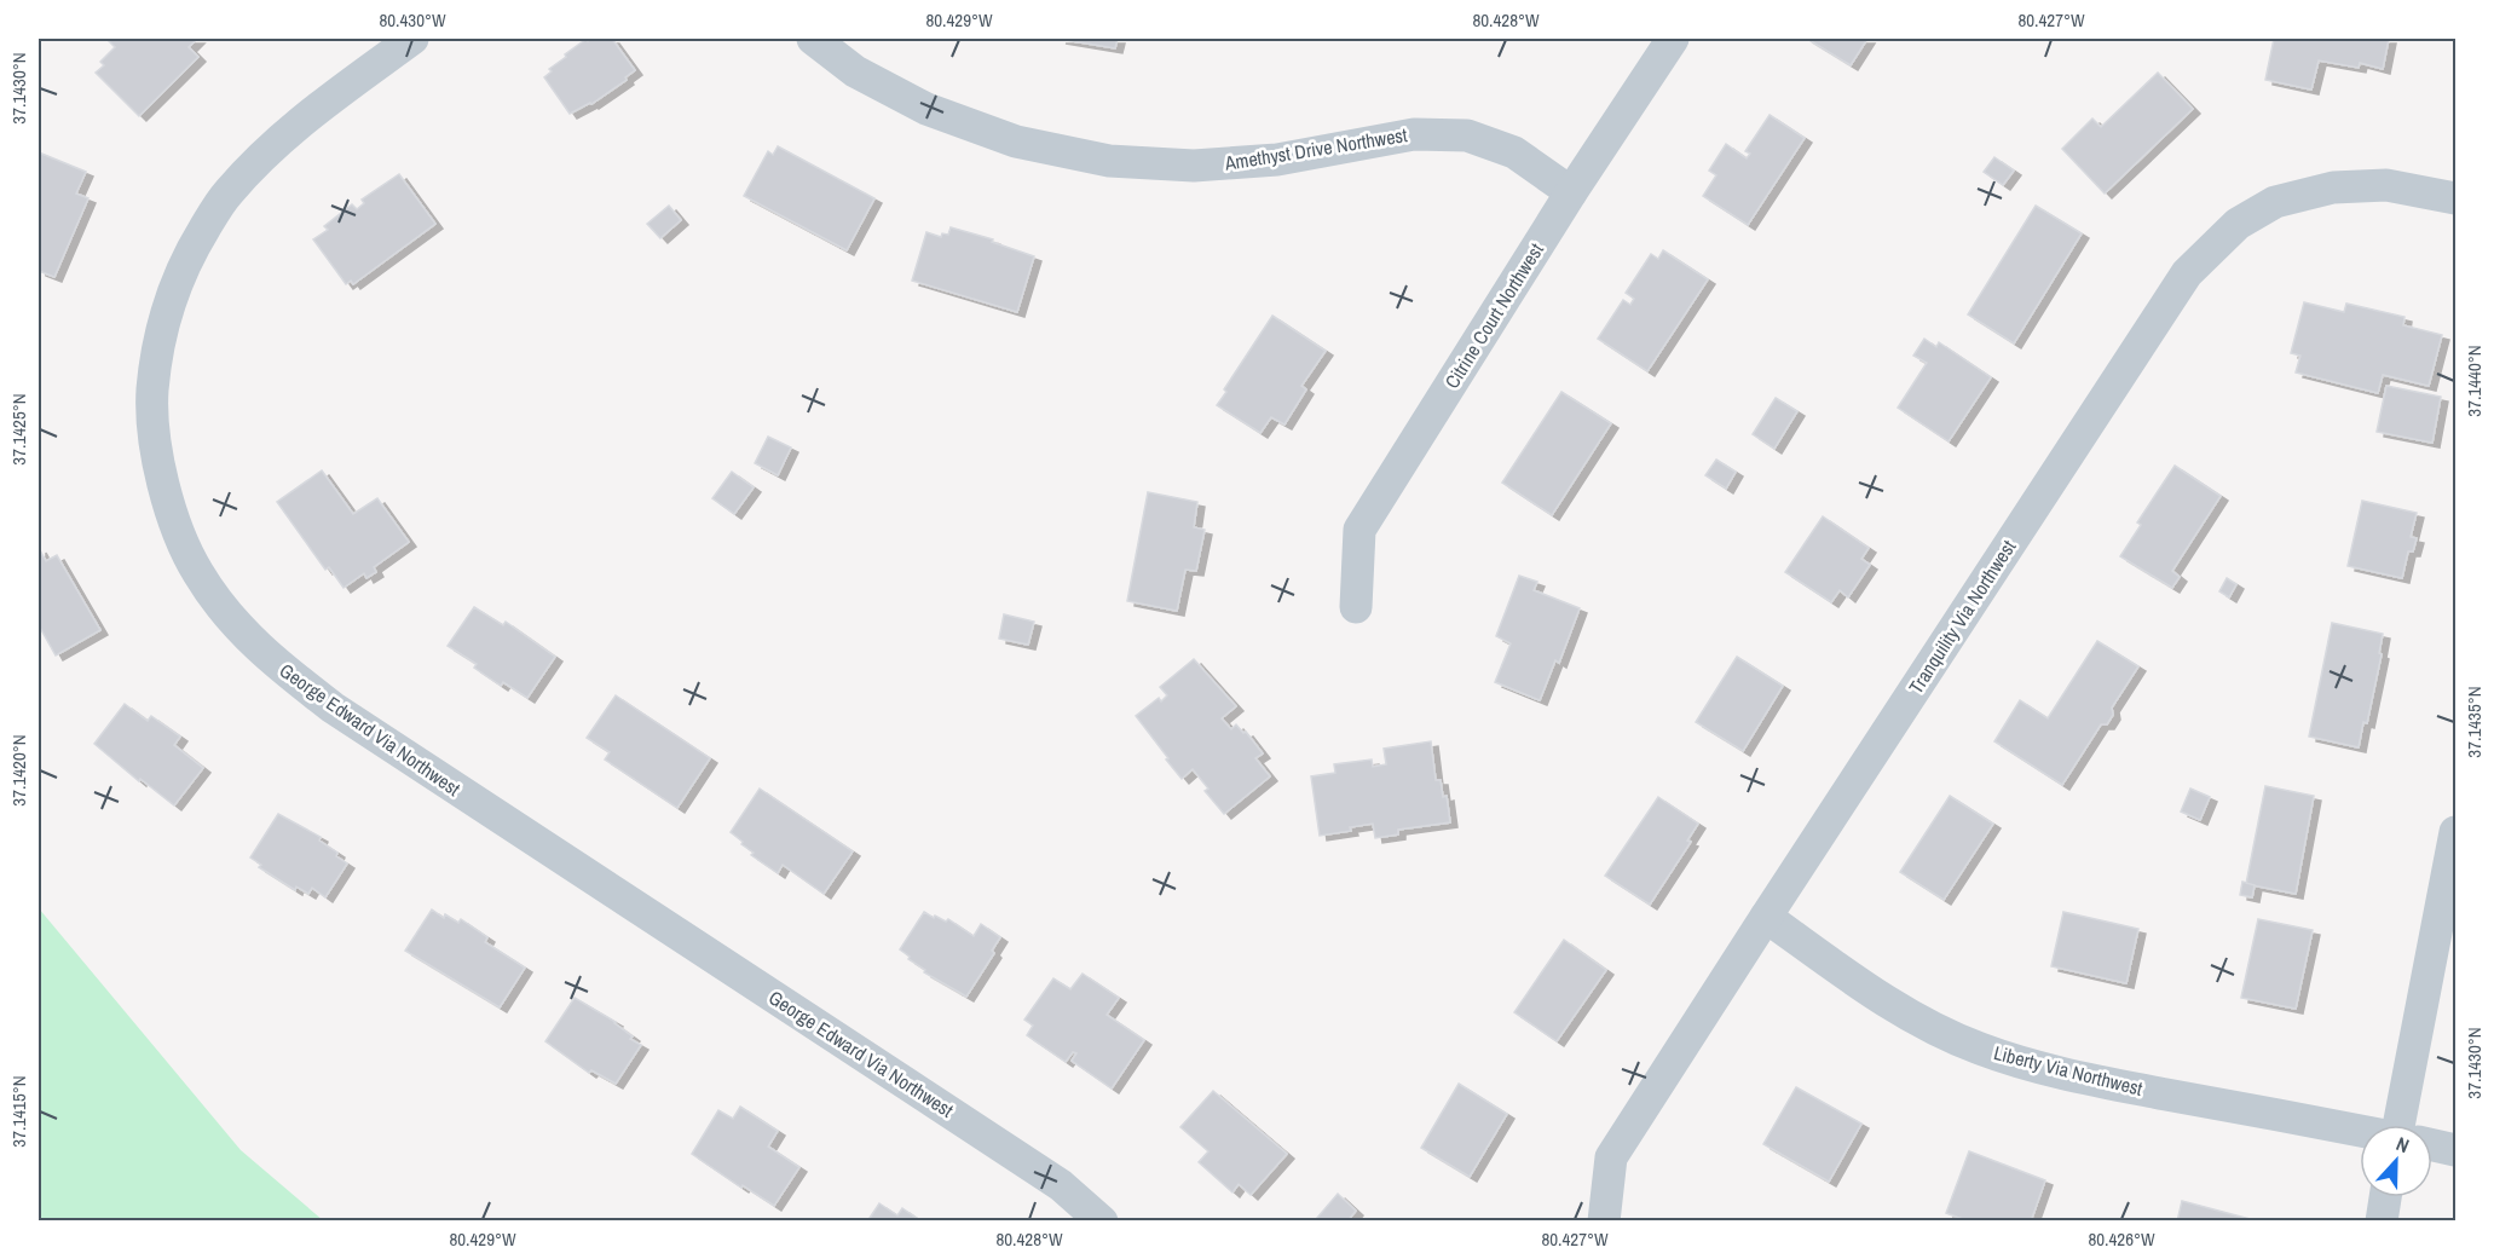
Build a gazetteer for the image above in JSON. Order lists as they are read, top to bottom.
{
  "streets": {
    "street": [
      "Amethyst Drive Northwest",
      "Citrine Court Northwest",
      "Tranquility Via Northwest",
      "George Edward Via Northwest",
      "Liberty Via Northwest"
    ]
  },
  "crossings": [
    ["Amethyst Drive Northwest", "Citrine Court Northwest"],
    ["Tranquility Via Northwest", "Liberty Via Northwest"]
  ],
  "north": "top",
  "coordinates": [
    "80.430°W",
    "80.429°W",
    "80.428°W",
    "80.427°W",
    "37.1430°N",
    "37.1440°N",
    "37.1425°N",
    "37.1435°N",
    "37.1420°N",
    "37.1415°N",
    "80.426°W"
  ]
}
